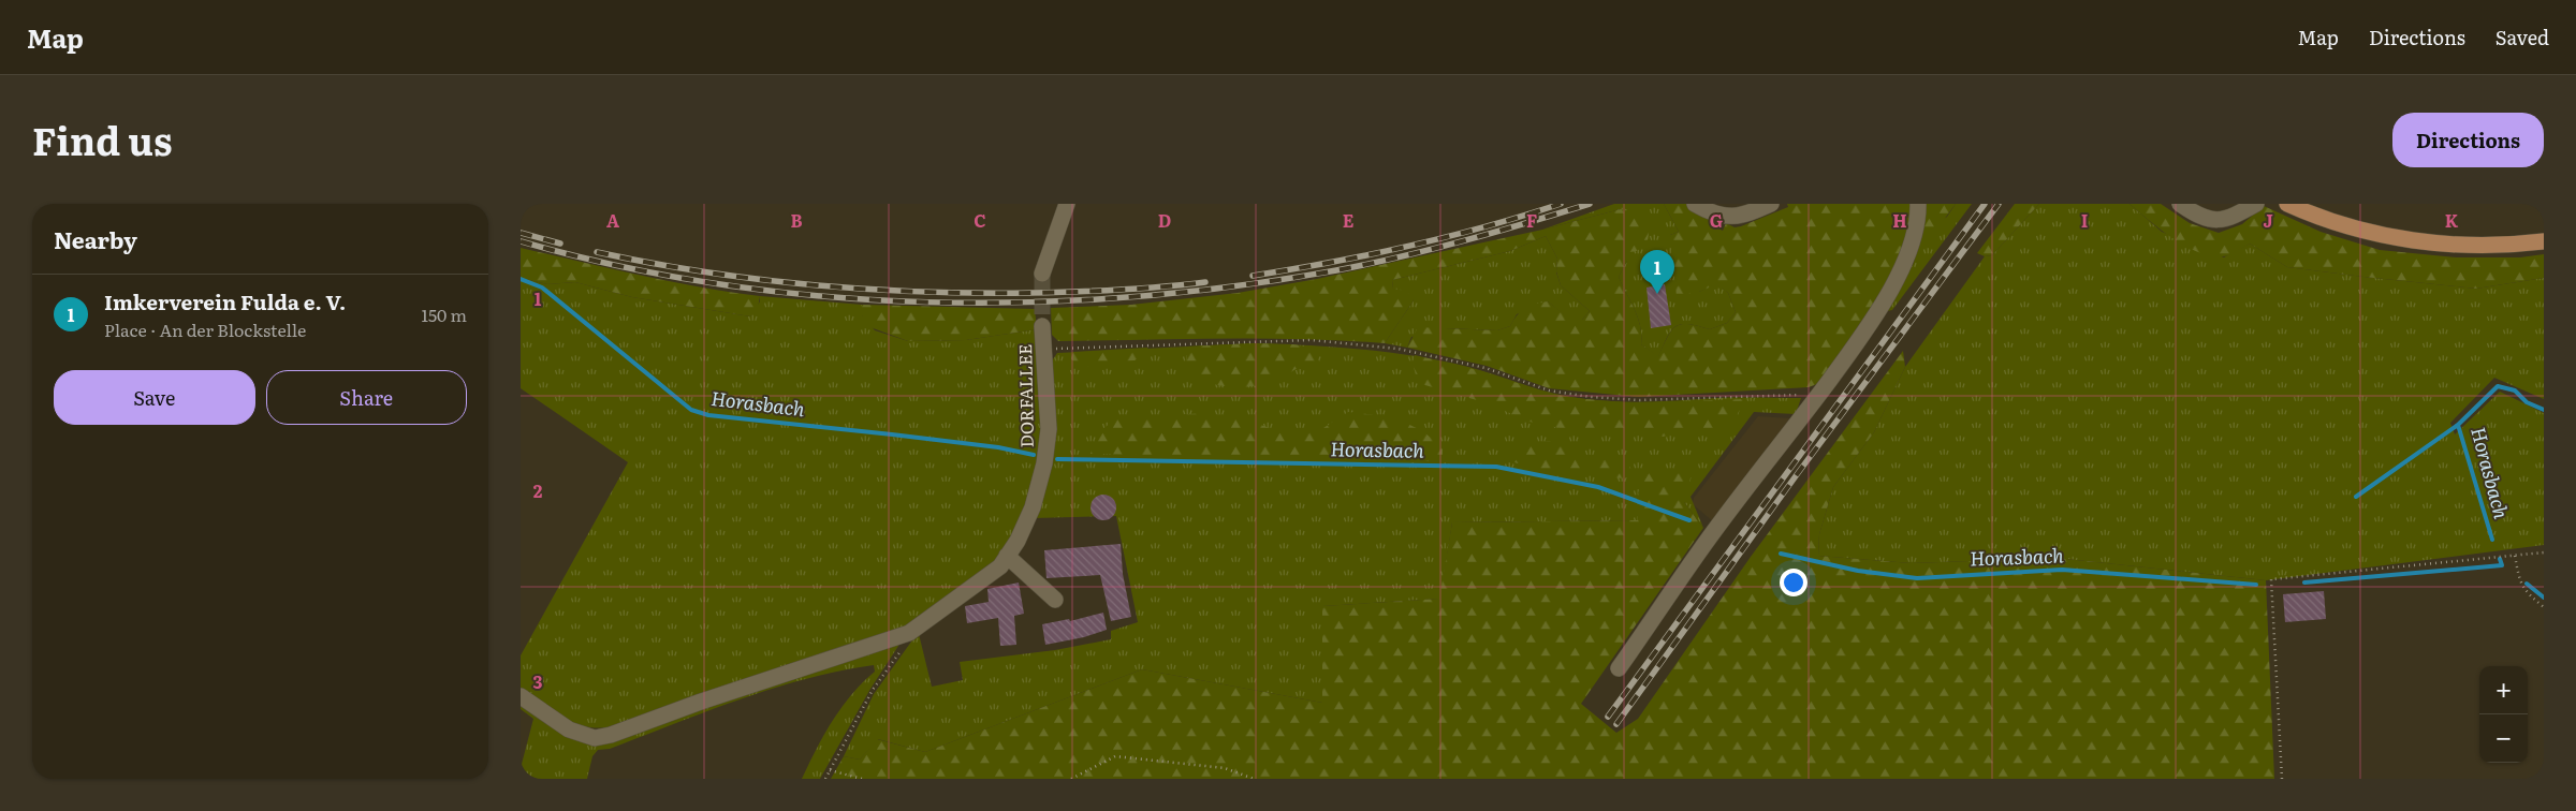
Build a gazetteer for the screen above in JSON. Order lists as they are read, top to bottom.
{
  "streets": {
    "street": ["DORFALLEE"]
  },
  "water": ["Horasbach"],
  "page": {
    "header": "Map",
    "nav": ["Map", "Directions", "Saved"],
    "title": "Find us",
    "buttons": [
      "Directions",
      ["Save", "Share"]
    ],
    "heading": "Nearby",
    "pins": "1",
    "list": [
      {
        "mark": "1",
        "name": "Imkerverein Fulda e. V.",
        "note": "Place · An der Blockstelle",
        "value": "150 m"
      }
    ],
    "map_buttons": ["+", "−"]
  },
  "grid": {
    "columns": [
      "A",
      "B",
      "C",
      "D",
      "E",
      "F",
      "G",
      "H",
      "I",
      "J",
      "K"
    ],
    "rows": ["1", "2", "3"]
  }
}
